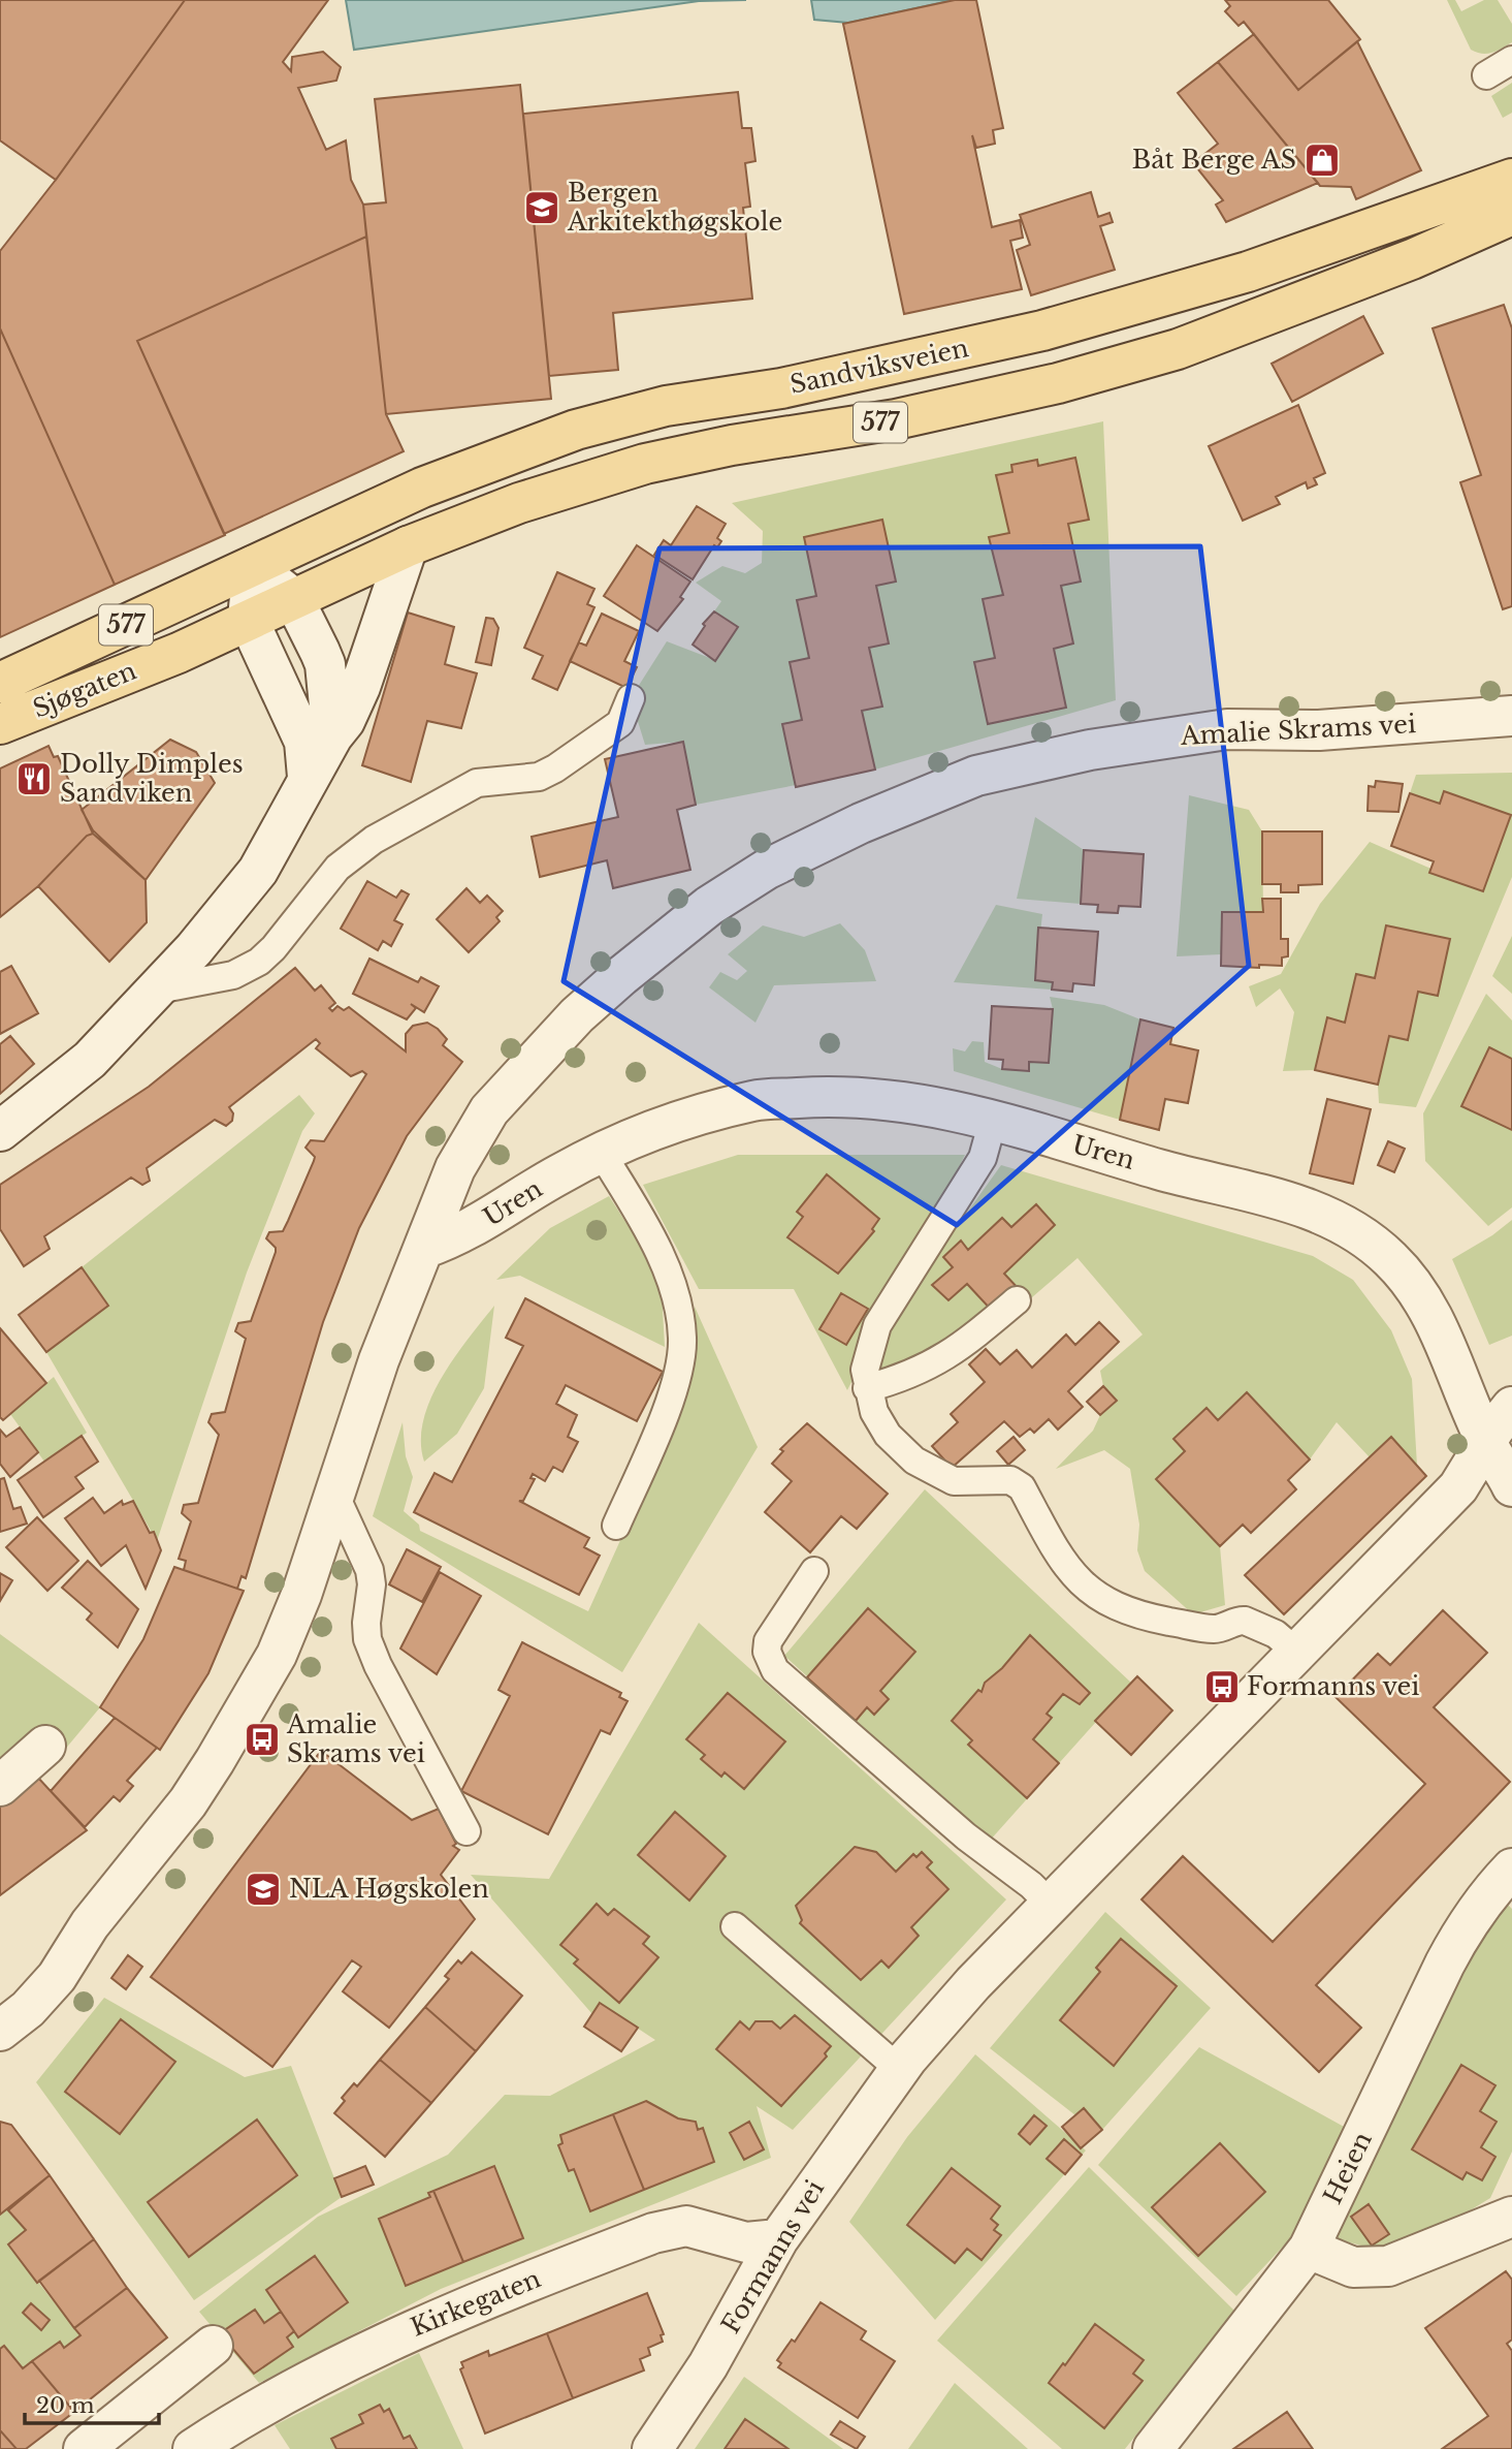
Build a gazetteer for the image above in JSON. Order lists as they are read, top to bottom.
{
  "streets": {
    "main road": ["Sandviksveien", "577", "Sjøgaten"],
    "street": [
      "Amalie Skrams vei",
      "Uren",
      "Heien",
      "Formanns vei",
      "Kirkegaten"
    ]
  },
  "crossings": [
    ["Sandviksveien", "Sjøgaten"],
    ["Amalie Skrams vei", "Uren"],
    ["Uren", "Formanns vei"],
    ["Formanns vei", "Kirkegaten"]
  ],
  "places": {
    "shop": ["Båt Berge AS"],
    "school or university": ["Bergen Arkitekthøgskole", "NLA Høgskolen"],
    "restaurant": ["Dolly Dimples Sandviken"],
    "bus stop": ["Formanns vei", "Amalie Skrams vei"]
  },
  "scale_bar": "20 m"
}
